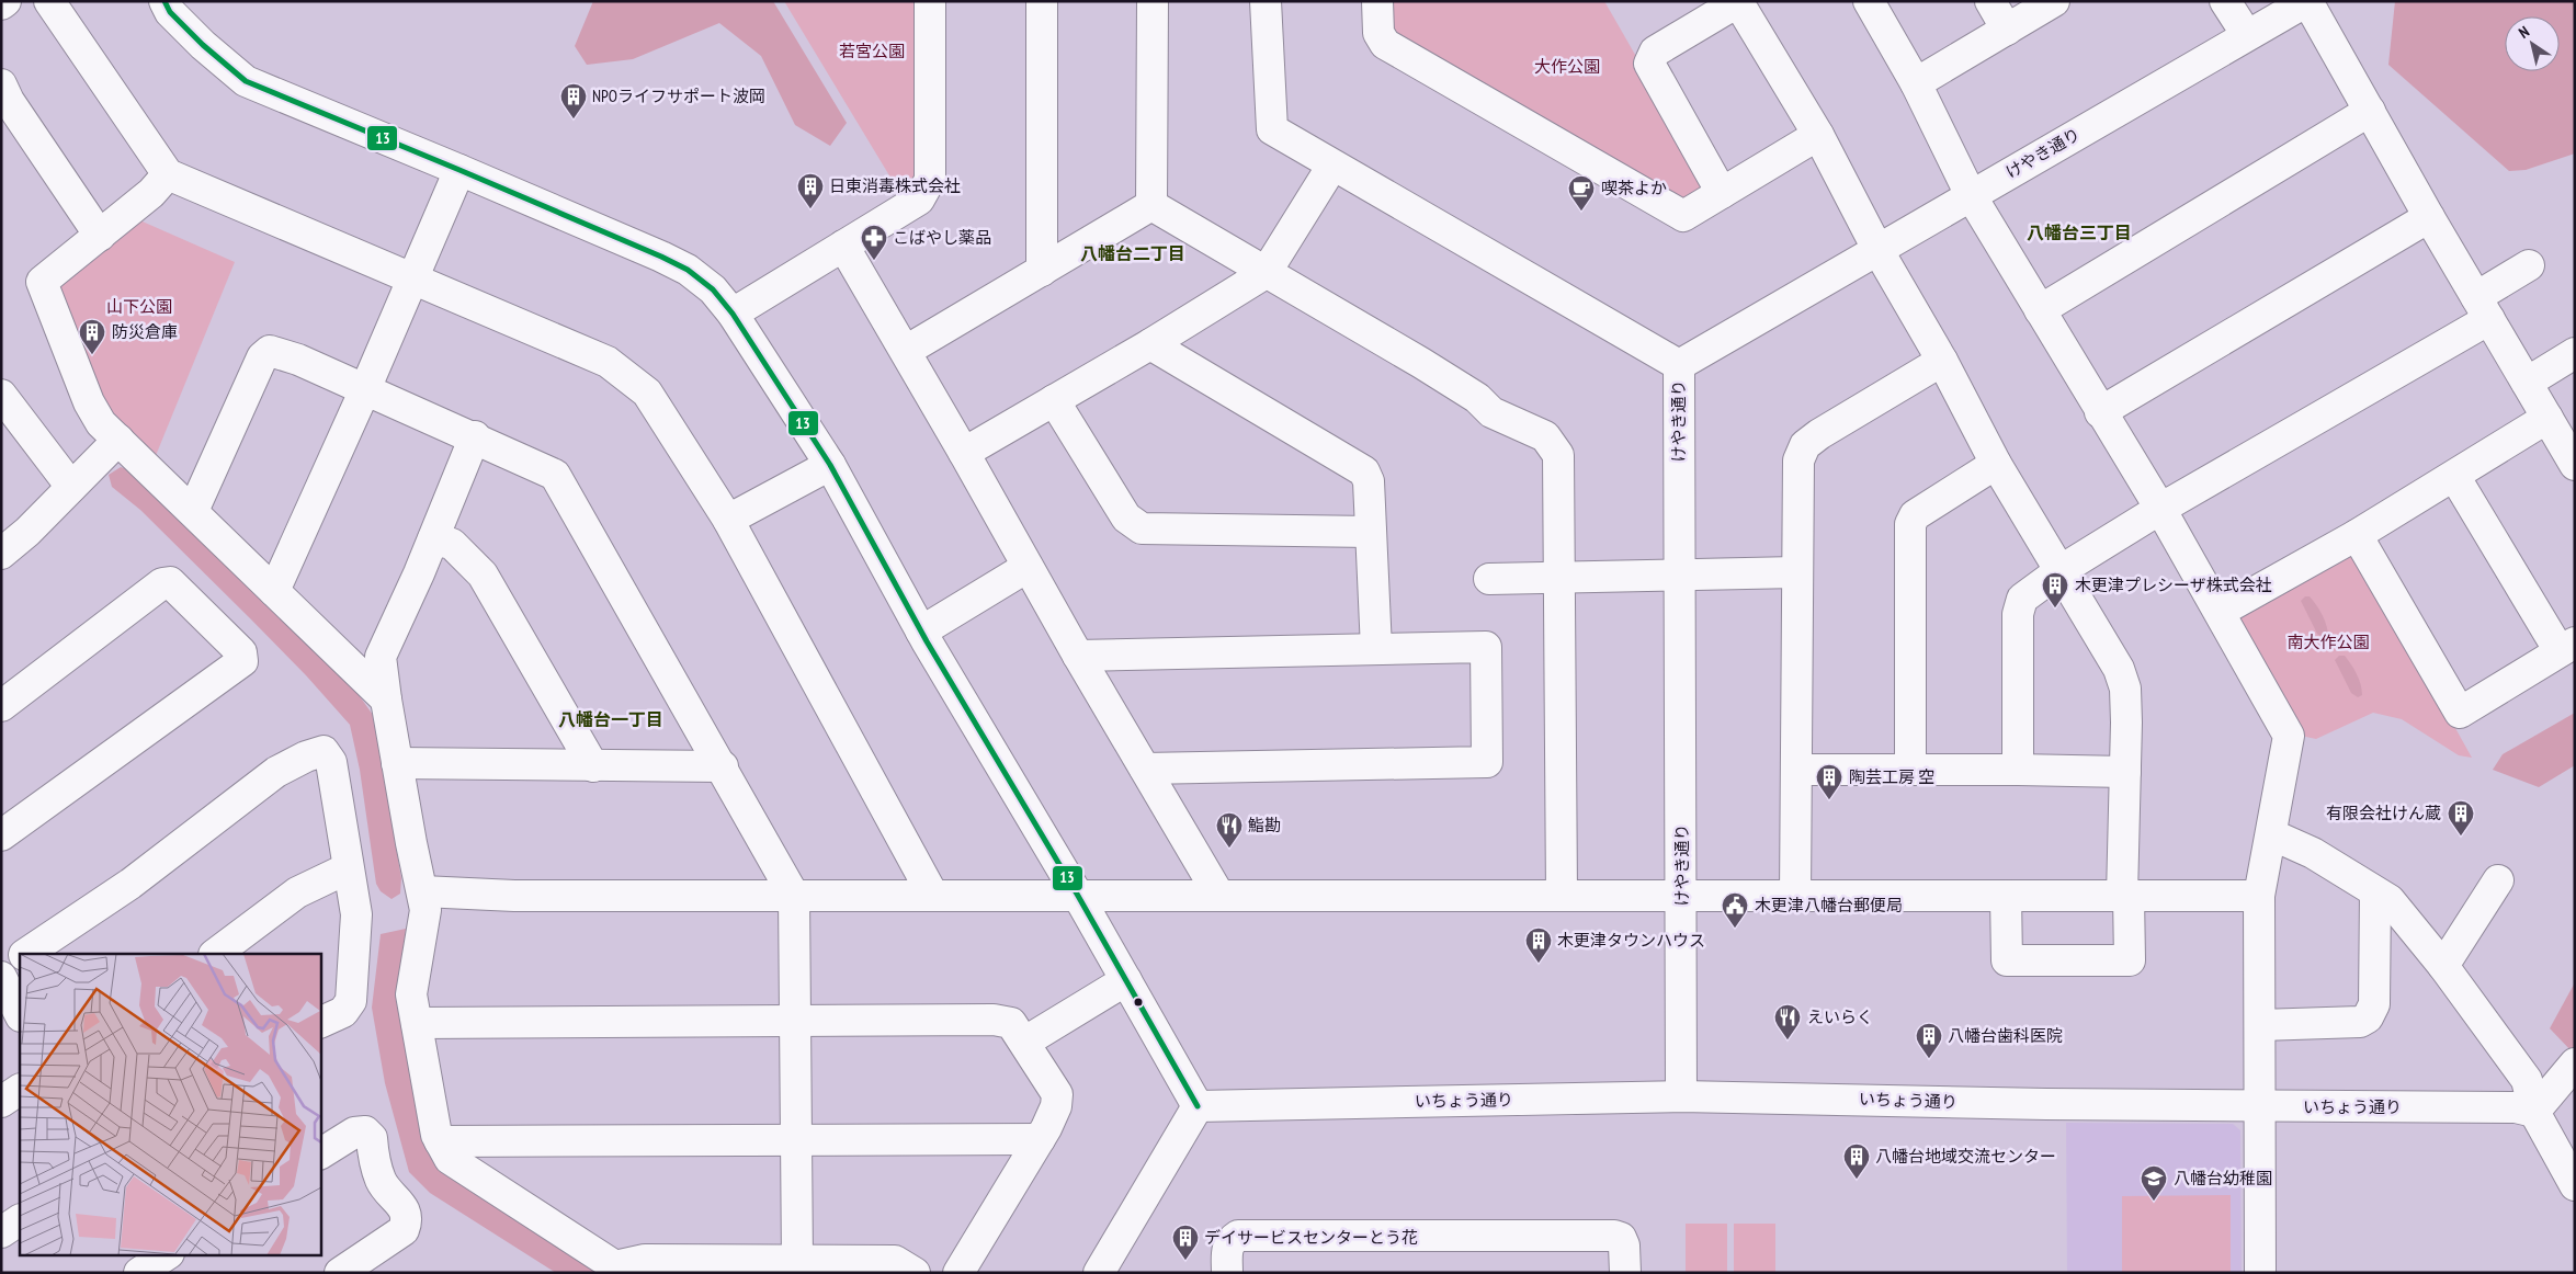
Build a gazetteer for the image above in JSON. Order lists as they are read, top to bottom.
{
  "streets": {
    "street": ["けやき通り", "いちょう通り"]
  },
  "crossings": [
    ["けやき通り", "いちょう通り"]
  ],
  "districts": ["八幡台三丁目", "八幡台二丁目", "八幡台一丁目"],
  "parks": [
    "若宮公園",
    "大作公園",
    "山下公園",
    "南大作公園"
  ],
  "places": {
    "building": [
      "NPOライフサポート波岡",
      "日東消毒株式会社",
      "防災倉庫",
      "木更津プレシーザ株式会社",
      "陶芸工房 空",
      "有限会社けん蔵",
      "木更津タウンハウス",
      "八幡台歯科医院",
      "八幡台地域交流センター",
      "デイサービスセンターとう花"
    ],
    "cafe": ["喫茶よか"],
    "pharmacy": ["こばやし薬品"],
    "restaurant": ["鮨勘", "えいらく"],
    "public building": ["木更津八幡台郵便局"],
    "school or university": ["八幡台幼稚園"]
  },
  "lines": ["transit line 13"],
  "north": "top left"
}
